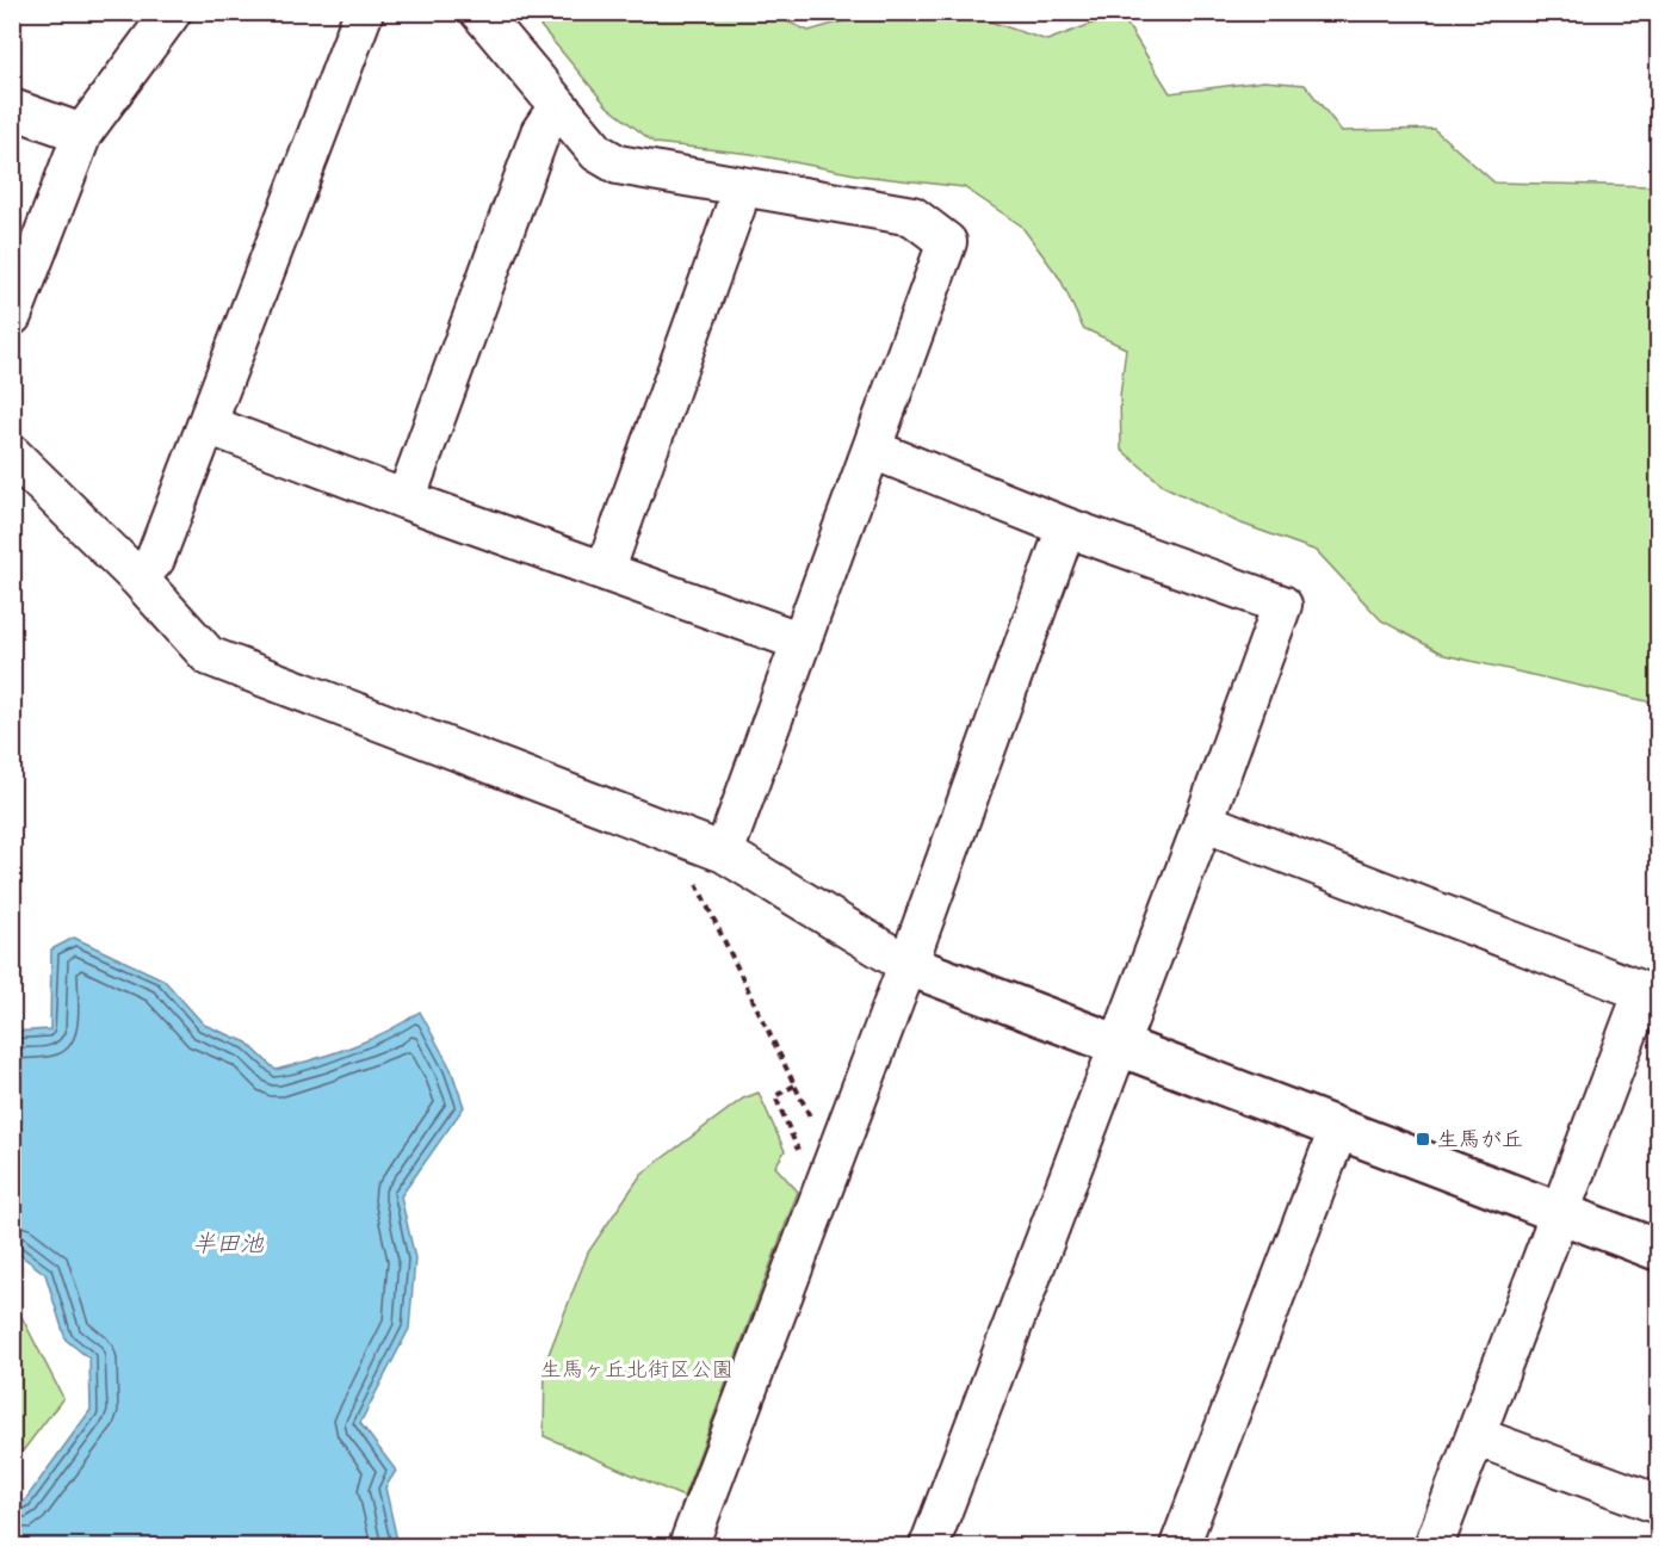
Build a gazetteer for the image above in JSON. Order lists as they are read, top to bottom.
{
  "water": ["半田池"],
  "parks": ["生馬ヶ丘北街区公園"],
  "places": {
    "transit": ["生馬が丘"]
  }
}
